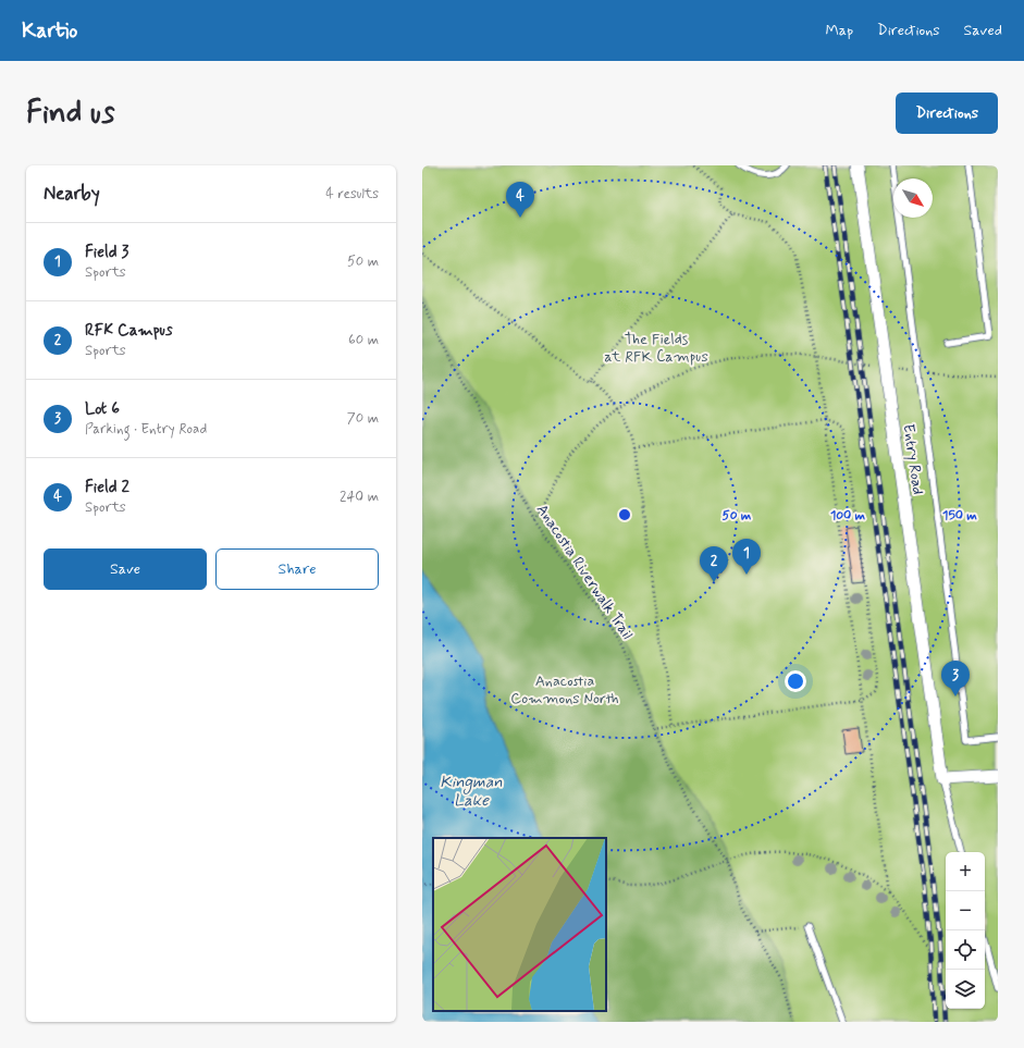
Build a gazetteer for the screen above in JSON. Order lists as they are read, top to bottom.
{
  "streets": {
    "street": ["Entry Road"],
    "path": ["Anacostia Riverwalk Trail"]
  },
  "water": ["Kingman Lake"],
  "parks": ["The Fields at RFK Campus", "Anacostia Commons North"],
  "north": "bottom right",
  "page": {
    "header": "Kartio",
    "nav": ["Map", "Directions", "Saved"],
    "buttons": [
      "Directions",
      ["Save", "Share"]
    ],
    "title": "Find us",
    "heading": ["Nearby", "4 results"],
    "pins": [
      "4",
      "1",
      "2",
      "3"
    ],
    "list": [
      {
        "mark": "1",
        "name": "Field 3",
        "note": "Sports",
        "value": "50 m"
      },
      {
        "mark": "2",
        "name": "RFK Campus",
        "note": "Sports",
        "value": "60 m"
      },
      {
        "mark": "3",
        "name": "Lot 6",
        "note": "Parking · Entry Road",
        "value": "70 m"
      },
      {
        "mark": "4",
        "name": "Field 2",
        "note": "Sports",
        "value": "240 m"
      }
    ],
    "map_buttons": ["+", "−"]
  },
  "rings": ["50 m", "100 m", "150 m"]
}
